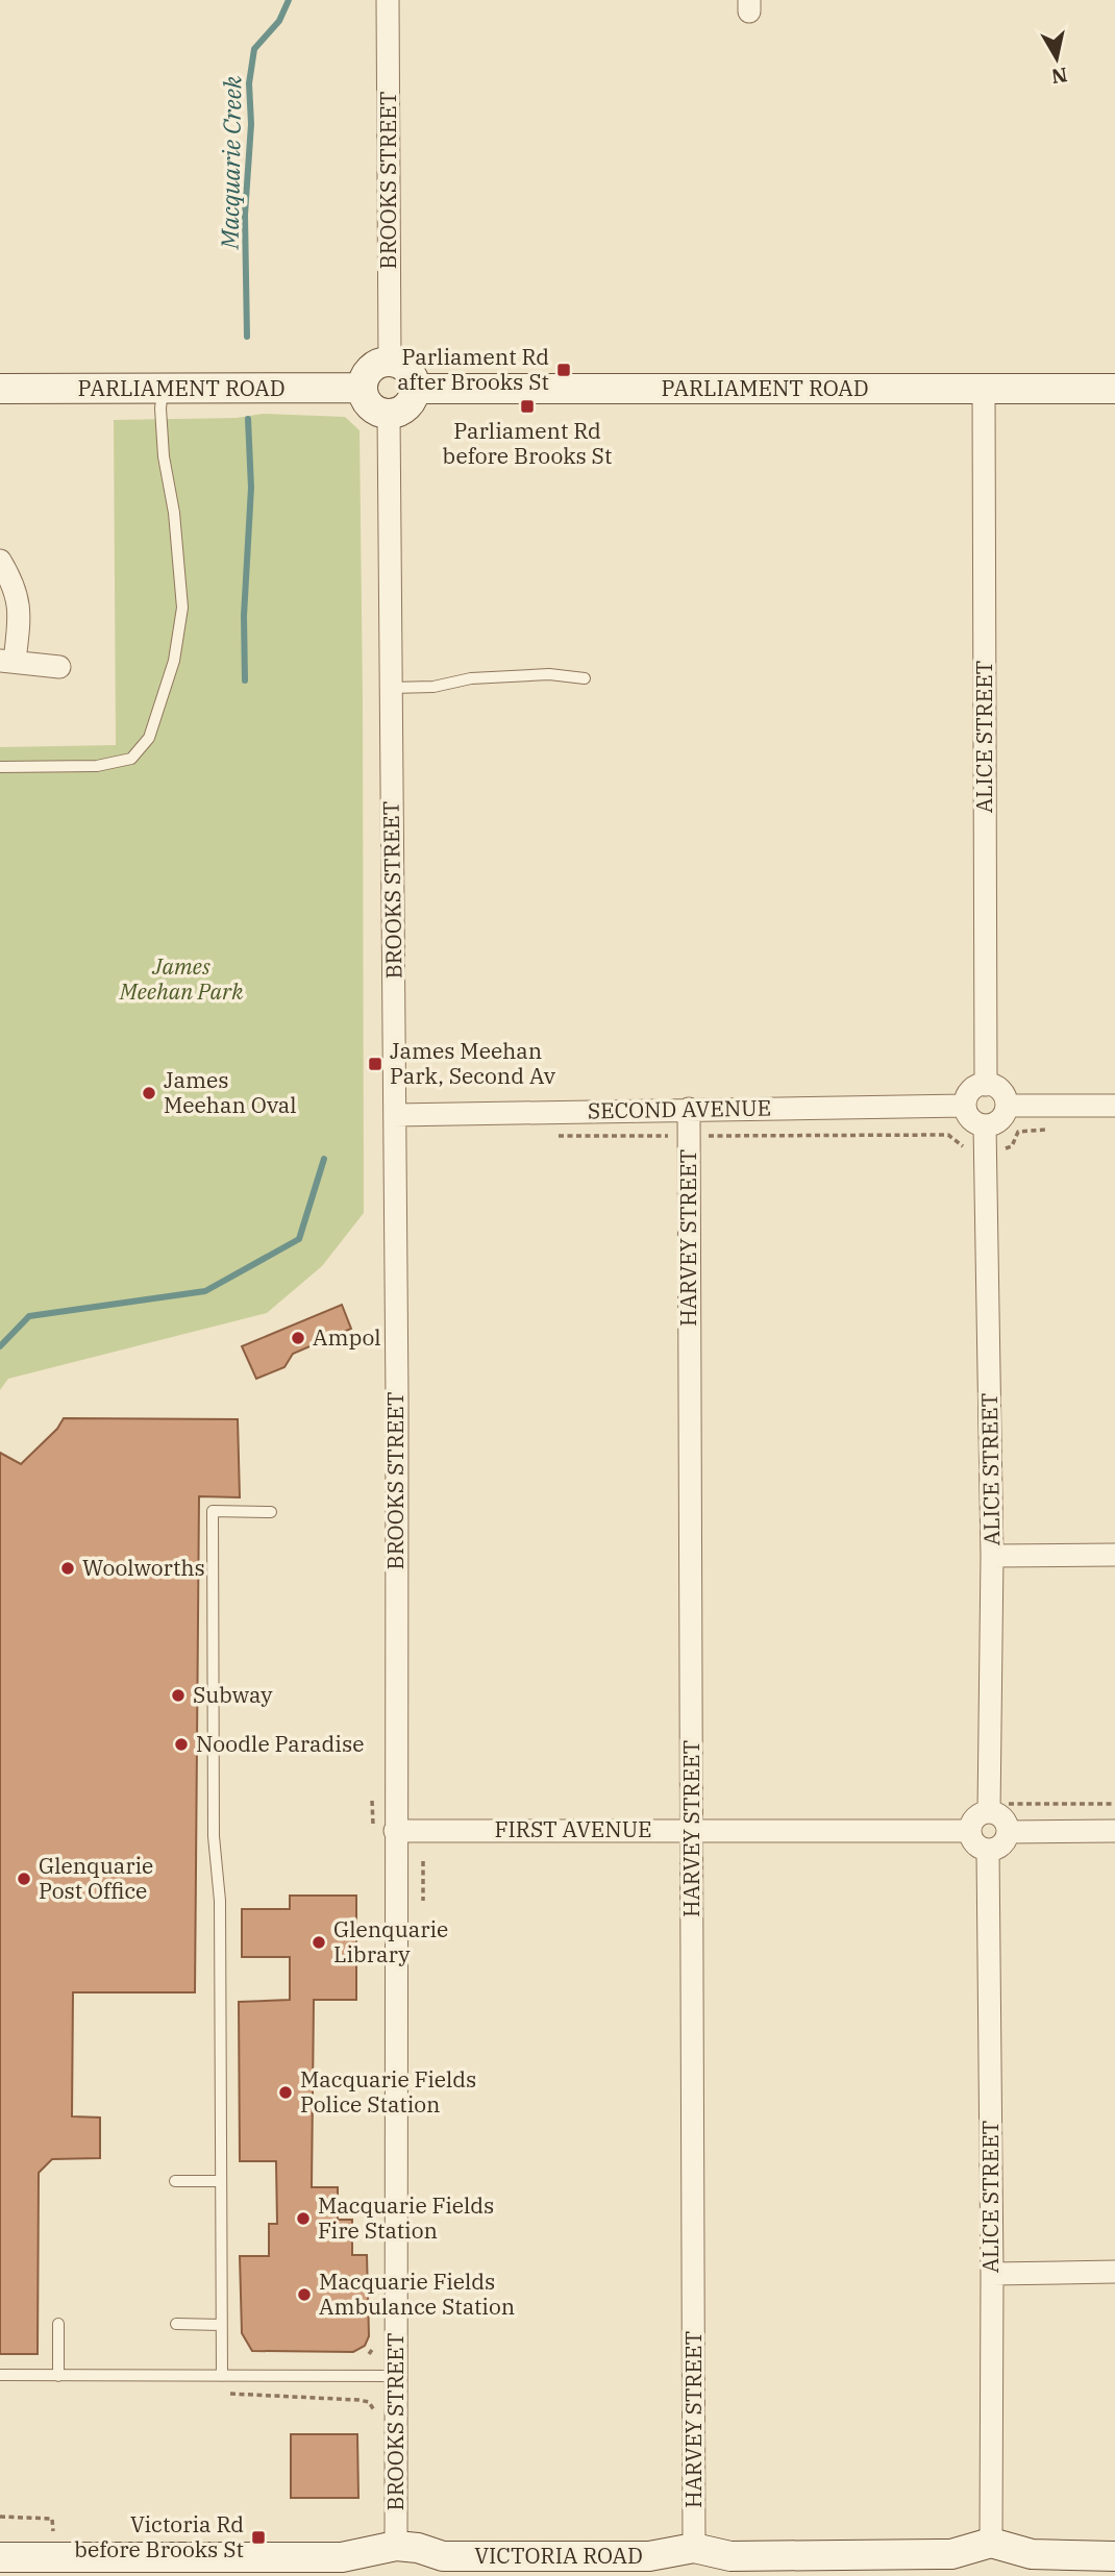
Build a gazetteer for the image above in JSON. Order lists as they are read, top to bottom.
{
  "streets": {
    "street": [
      "BROOKS STREET",
      "PARLIAMENT ROAD",
      "ALICE STREET",
      "SECOND AVENUE",
      "HARVEY STREET",
      "FIRST AVENUE",
      "VICTORIA ROAD"
    ]
  },
  "crossings": [
    ["BROOKS STREET", "PARLIAMENT ROAD"],
    ["BROOKS STREET", "SECOND AVENUE"],
    ["BROOKS STREET", "FIRST AVENUE"],
    ["BROOKS STREET", "VICTORIA ROAD"],
    ["PARLIAMENT ROAD", "ALICE STREET"],
    ["ALICE STREET", "SECOND AVENUE"],
    ["ALICE STREET", "FIRST AVENUE"],
    ["ALICE STREET", "VICTORIA ROAD"],
    ["SECOND AVENUE", "HARVEY STREET"],
    ["HARVEY STREET", "FIRST AVENUE"],
    ["HARVEY STREET", "VICTORIA ROAD"]
  ],
  "water": ["Macquarie Creek"],
  "parks": ["James Meehan Park"],
  "places": {
    "transit": [
      "Parliament Rd after Brooks St",
      "Parliament Rd before Brooks St",
      "James Meehan Park, Second Av",
      "Victoria Rd before Brooks St"
    ],
    "other": [
      "James Meehan Oval",
      "Ampol",
      "Woolworths",
      "Subway",
      "Noodle Paradise",
      "Glenquarie Post Office",
      "Glenquarie Library",
      "Macquarie Fields Police Station",
      "Macquarie Fields Fire Station",
      "Macquarie Fields Ambulance Station"
    ]
  },
  "north": "bottom"
}
